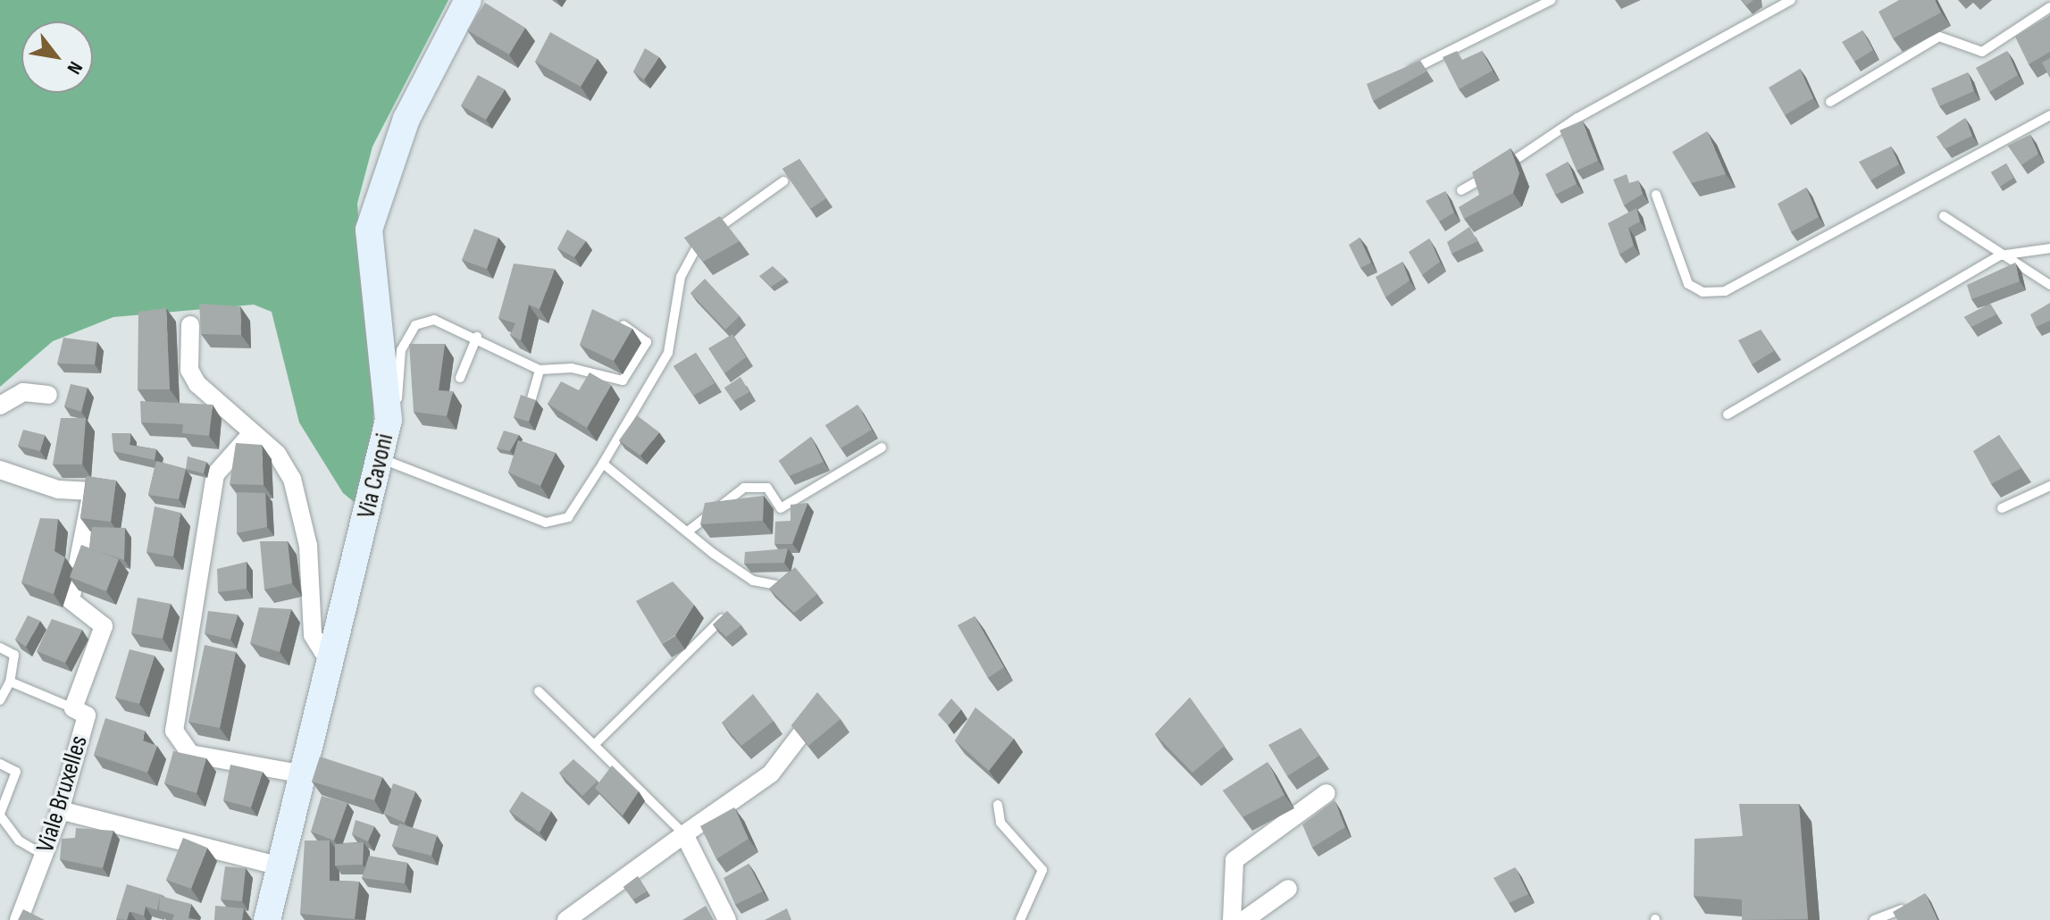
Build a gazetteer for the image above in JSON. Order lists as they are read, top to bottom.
{
  "streets": {
    "street": ["Via Cavoni", "Viale Bruxelles"]
  },
  "north": "bottom right"
}
